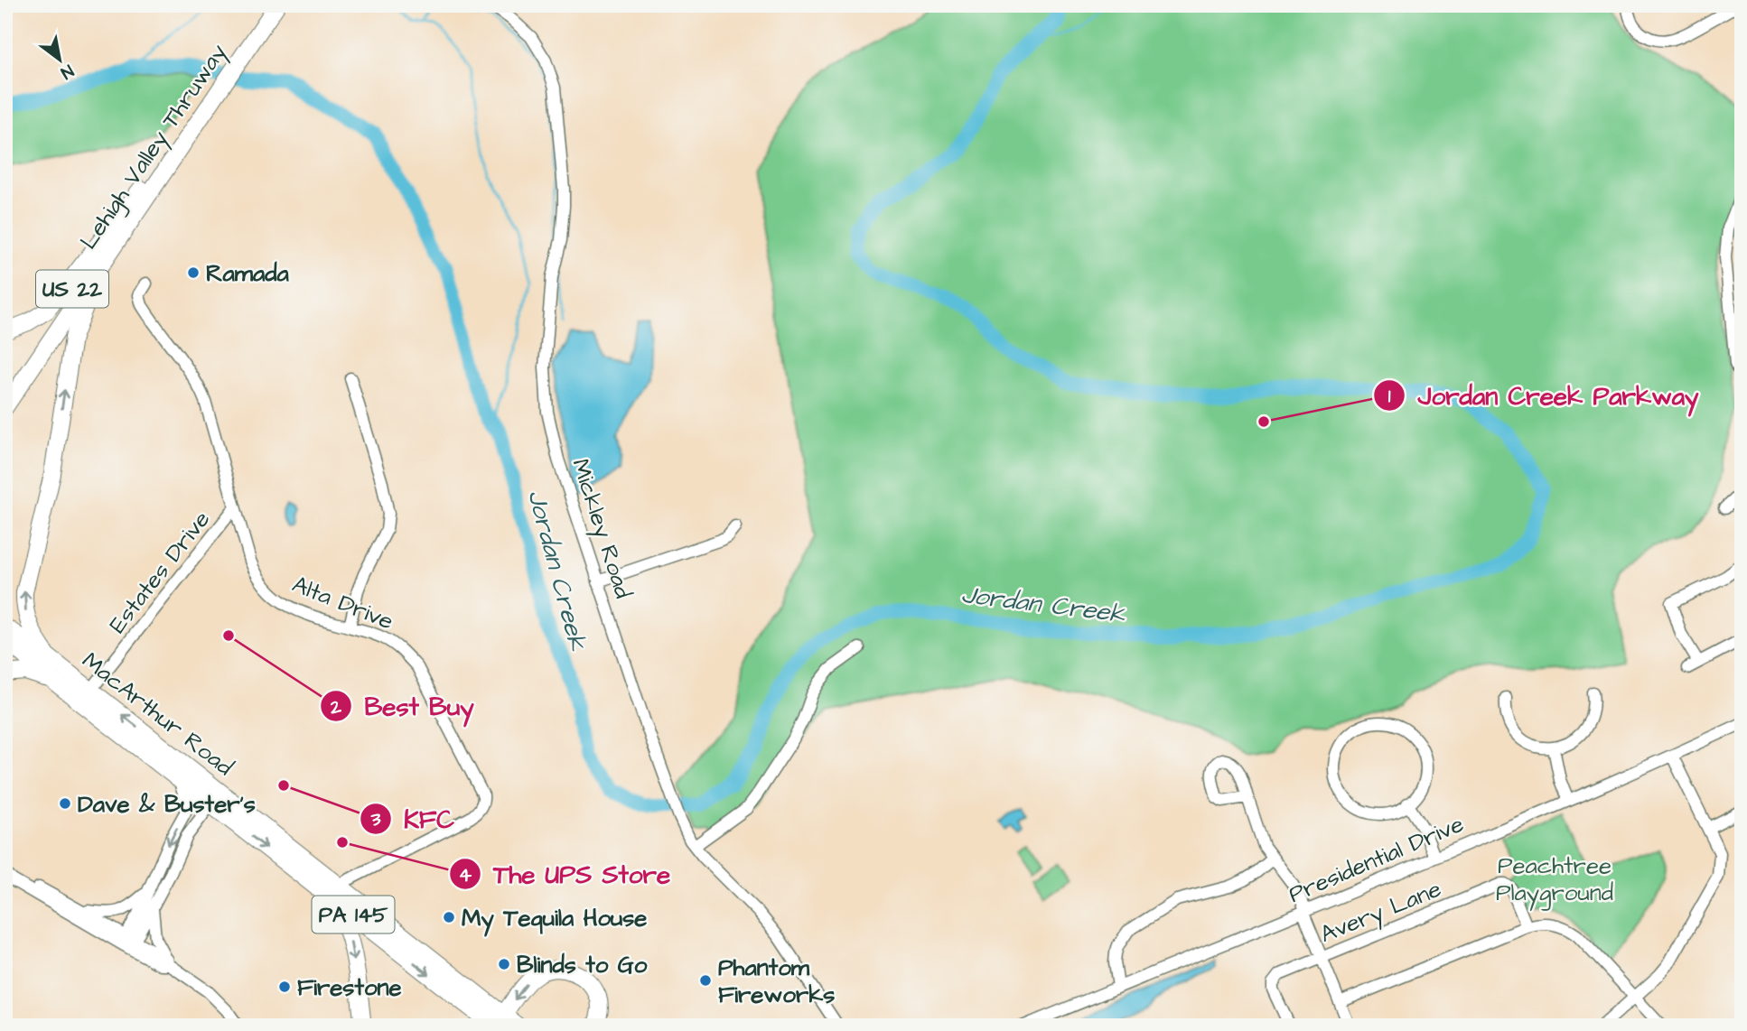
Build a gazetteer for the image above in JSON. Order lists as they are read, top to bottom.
{
  "streets": {
    "highway": [
      "Lehigh Valley Thruway",
      "US 22",
      "MacArthur Road",
      "PA 145"
    ],
    "street": [
      "Mickley Road",
      "Estates Drive",
      "Alta Drive",
      "Presidential Drive",
      "Avery Lane"
    ]
  },
  "crossings": [
    ["Estates Drive", "Alta Drive"],
    ["Estates Drive", "MacArthur Road"],
    ["Alta Drive", "MacArthur Road"]
  ],
  "water": ["Jordan Creek"],
  "parks": ["Peachtree Playground"],
  "places": [
    "Ramada",
    "Jordan Creek Parkway",
    "Best Buy",
    "KFC",
    "Dave & Buster's",
    "The UPS Store",
    "My Tequila House",
    "Blinds to Go",
    "Phantom Fireworks",
    "Firestone"
  ],
  "north": "bottom right"
}
